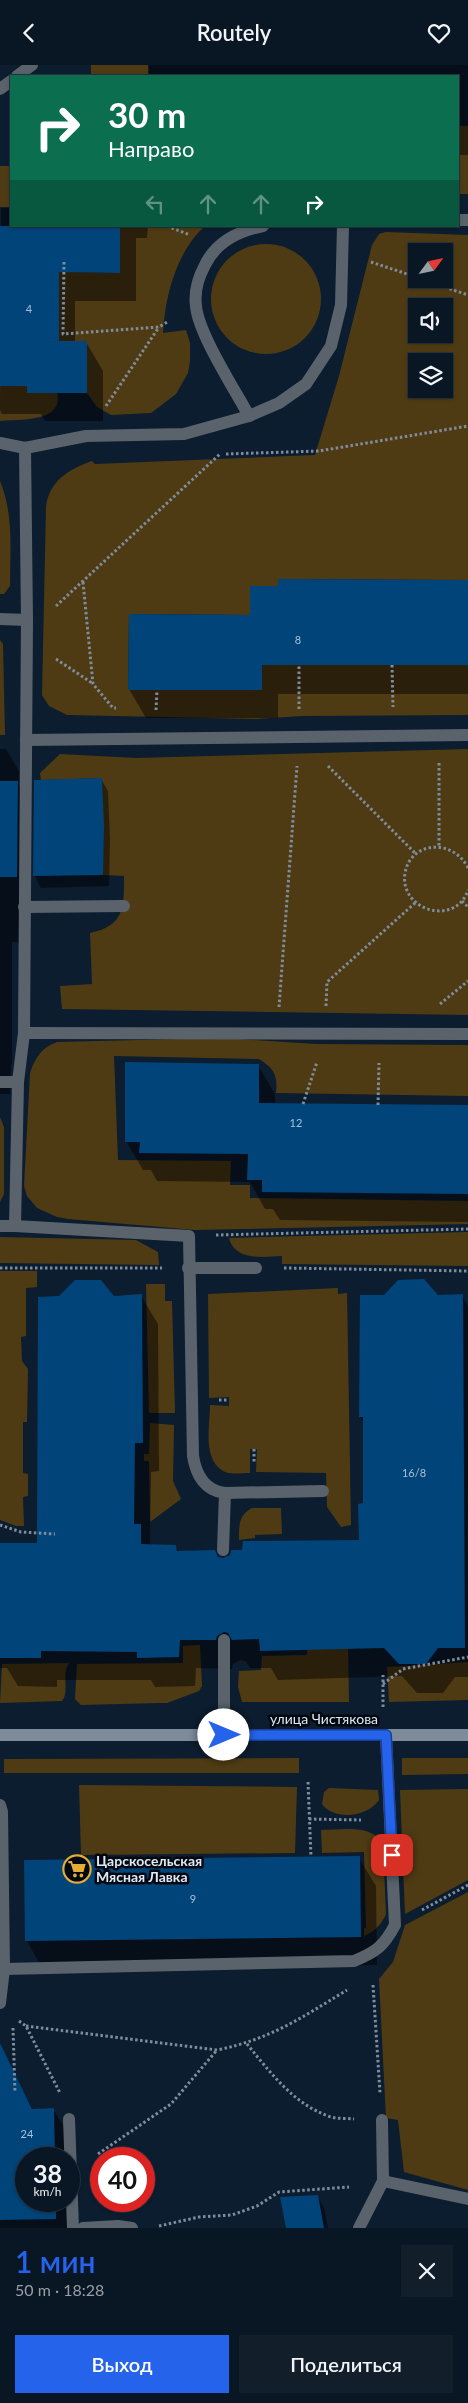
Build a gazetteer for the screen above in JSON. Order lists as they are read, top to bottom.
{
  "streets": {
    "street": ["улица Чистякова"]
  },
  "places": {
    "supermarket": ["Царскосельская Мясная Лавка"]
  },
  "house_numbers": [
    "4",
    "8",
    "12",
    "16/8",
    "9",
    "24"
  ],
  "north": "top right",
  "page": {
    "header": "Routely",
    "turn": ["30 m", "Направо"],
    "speed": "38 km/h",
    "limit": "40",
    "heading": ["1 мин", "50 m · 18:28"],
    "buttons": ["Выход", "Поделиться"]
  }
}
